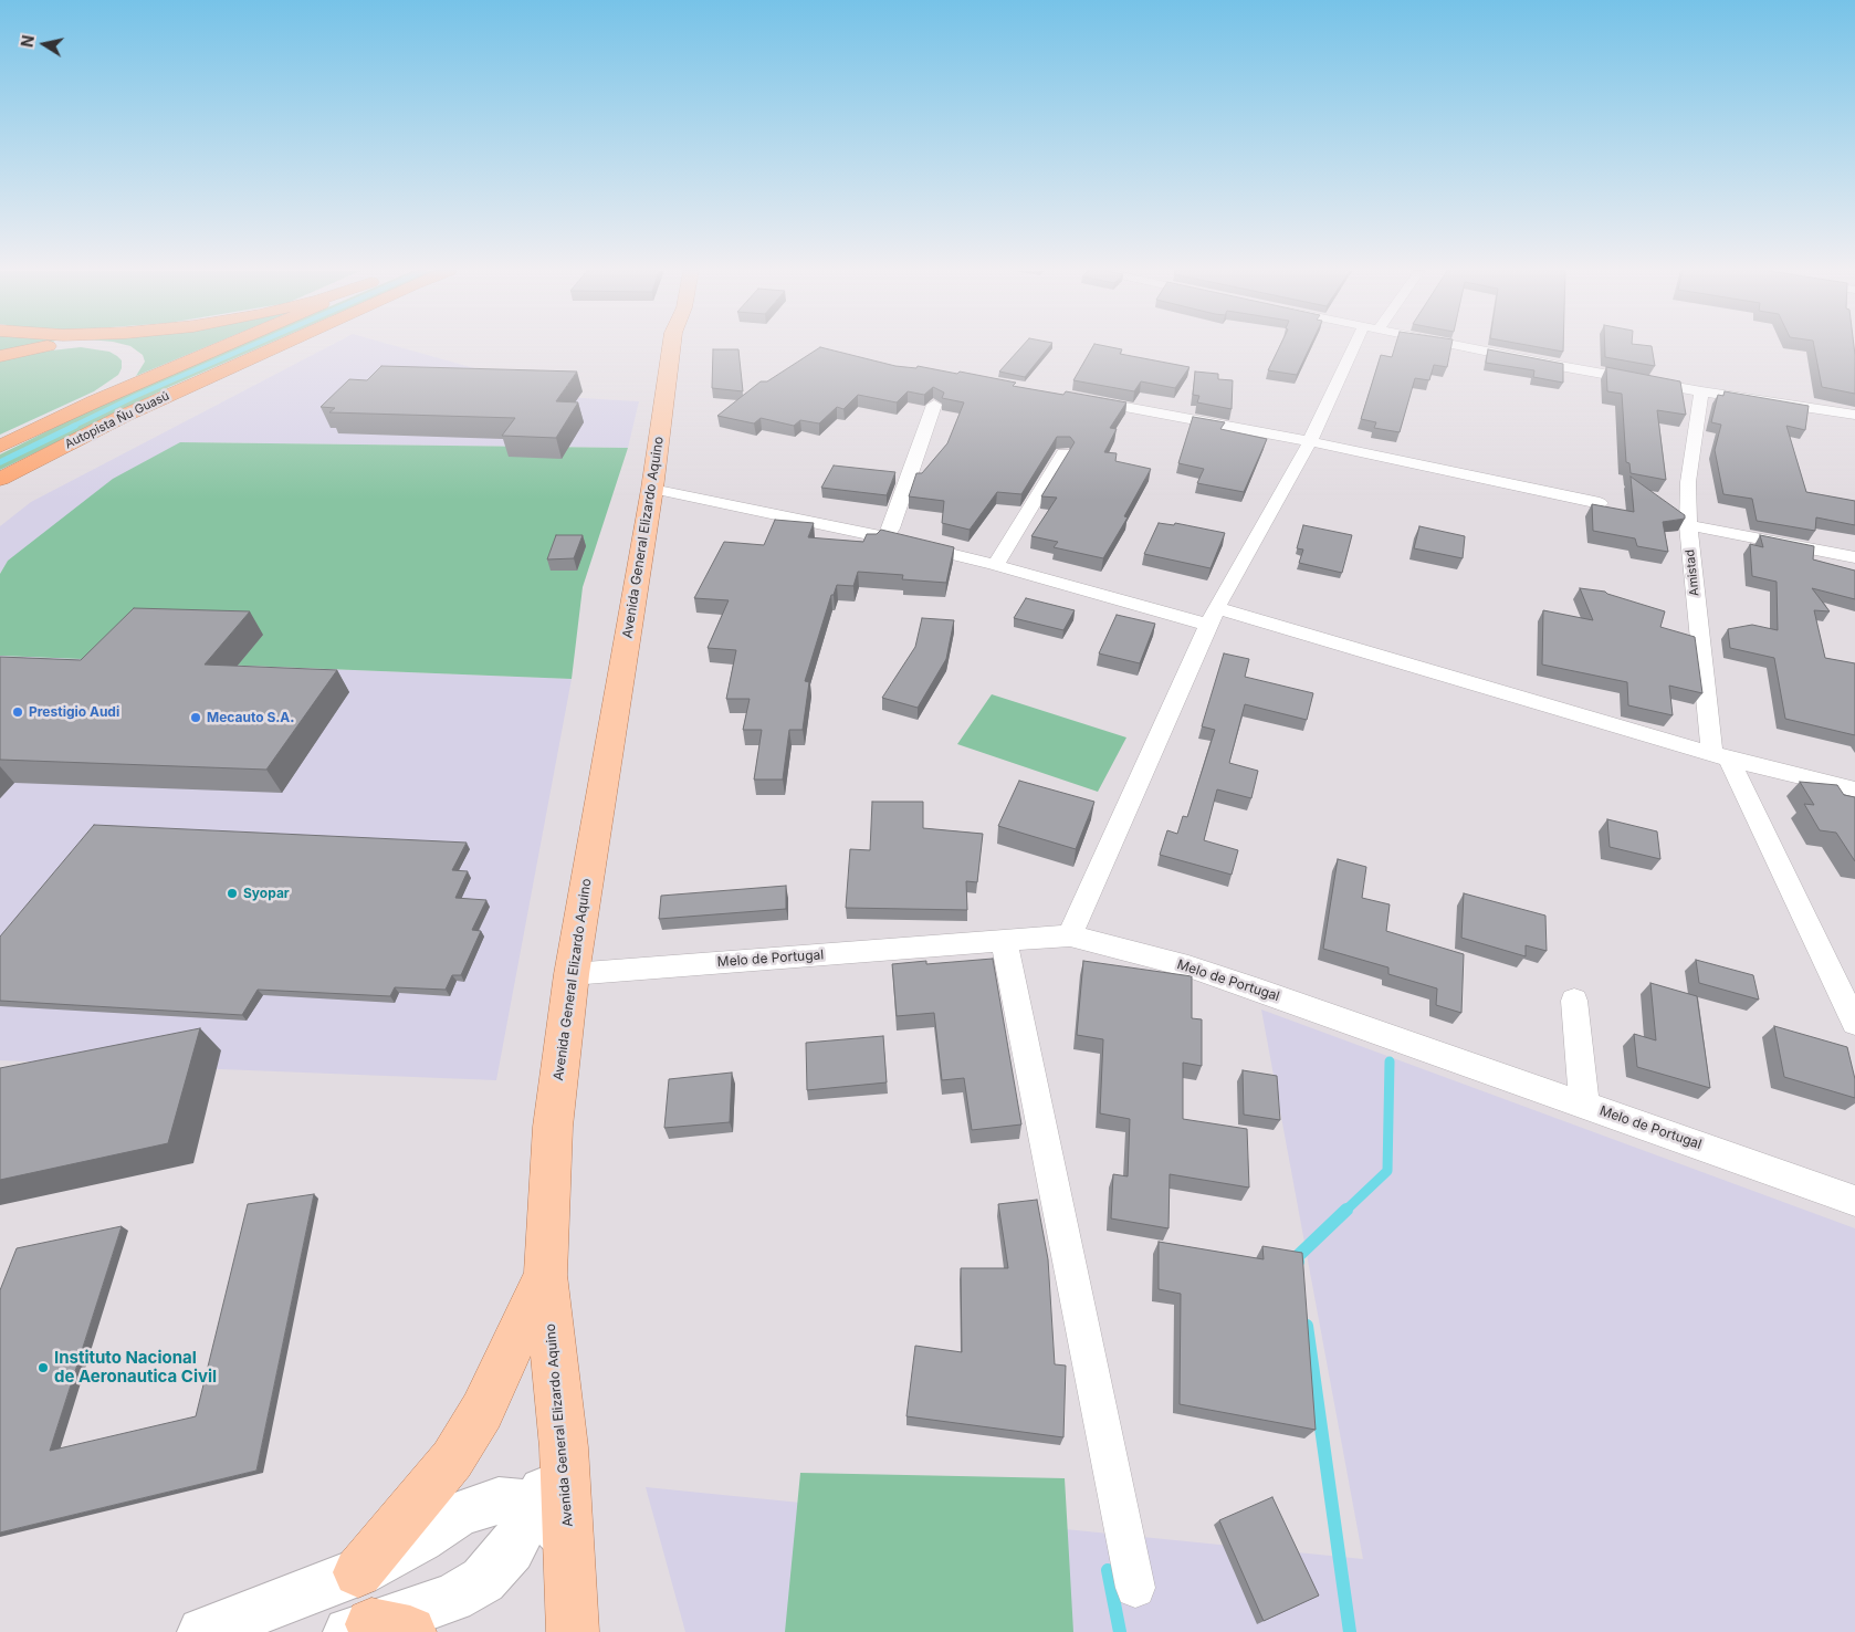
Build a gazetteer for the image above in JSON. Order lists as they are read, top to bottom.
{
  "streets": {
    "highway": ["Autopista Ñu Guasú"],
    "main road": ["Avenida General Elizardo Aquino"],
    "street": ["Amistad", "Melo de Portugal"]
  },
  "crossings": [
    ["Avenida General Elizardo Aquino", "Melo de Portugal"]
  ],
  "places": [
    "Prestigio Audi",
    "Mecauto S.A.",
    "Syopar",
    "Instituto Nacional de Aeronautica Civil"
  ],
  "north": "left"
}
